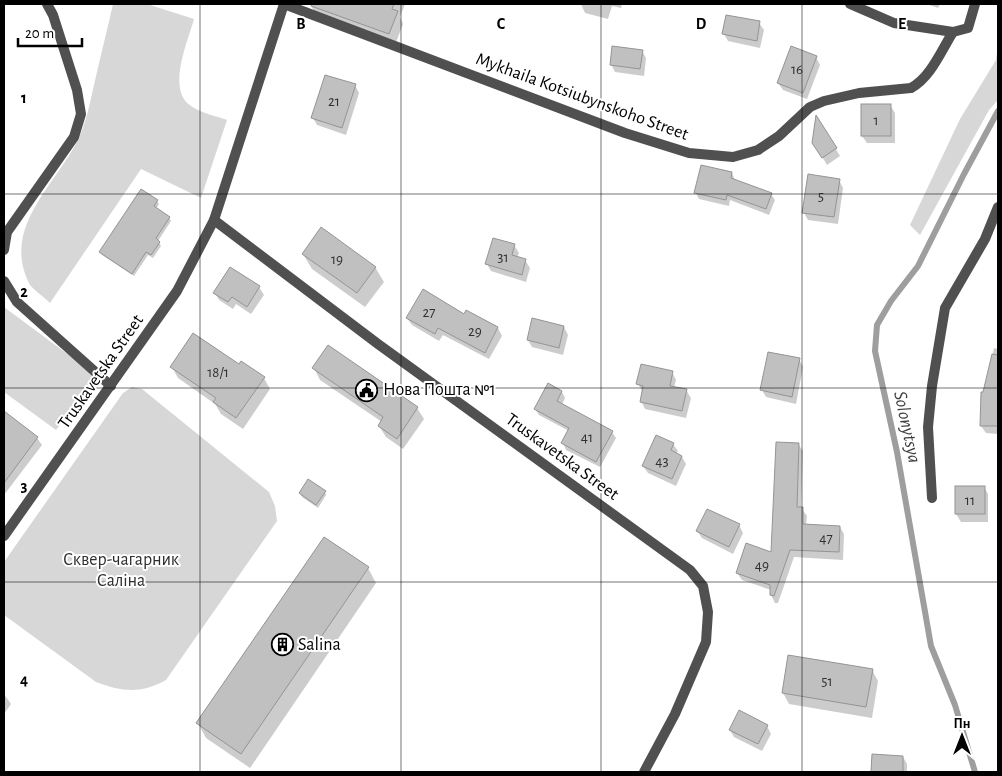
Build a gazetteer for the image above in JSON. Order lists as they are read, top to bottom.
{
  "streets": {
    "street": ["Mykhaila Kotsiubynskoho Street", "Truskavetska Street"]
  },
  "crossings": [
    ["Mykhaila Kotsiubynskoho Street", "Truskavetska Street"]
  ],
  "water": ["Solonytsya"],
  "parks": ["Сквер-чагарник Саліна"],
  "places": {
    "public building": ["Нова Пошта №1"],
    "building": ["Salina"]
  },
  "house_numbers": [
    "16",
    "21",
    "1",
    "5",
    "31",
    "19",
    "27",
    "29",
    "18/1",
    "41",
    "43",
    "11",
    "47",
    "49",
    "51"
  ],
  "scale_bar": "20 m",
  "north": "top",
  "grid": {
    "columns": [
      "B",
      "C",
      "D",
      "E"
    ],
    "rows": [
      "1",
      "2",
      "3",
      "4"
    ]
  }
}
